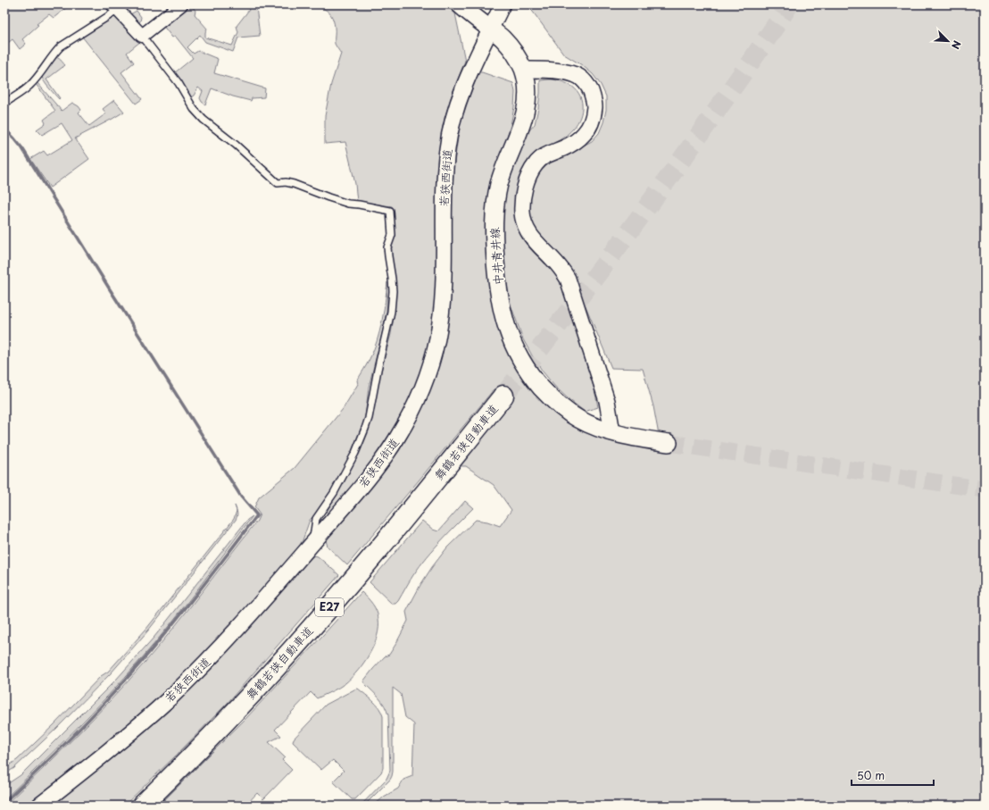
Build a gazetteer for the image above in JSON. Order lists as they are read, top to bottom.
{
  "streets": {
    "highway": ["舞鶴若狭自動車道", "E27"],
    "main road": ["中井青井線"],
    "street": ["若狭西街道"]
  },
  "crossings": [
    ["若狭西街道", "中井青井線"]
  ],
  "scale_bar": "50 m",
  "north": "bottom right"
}
